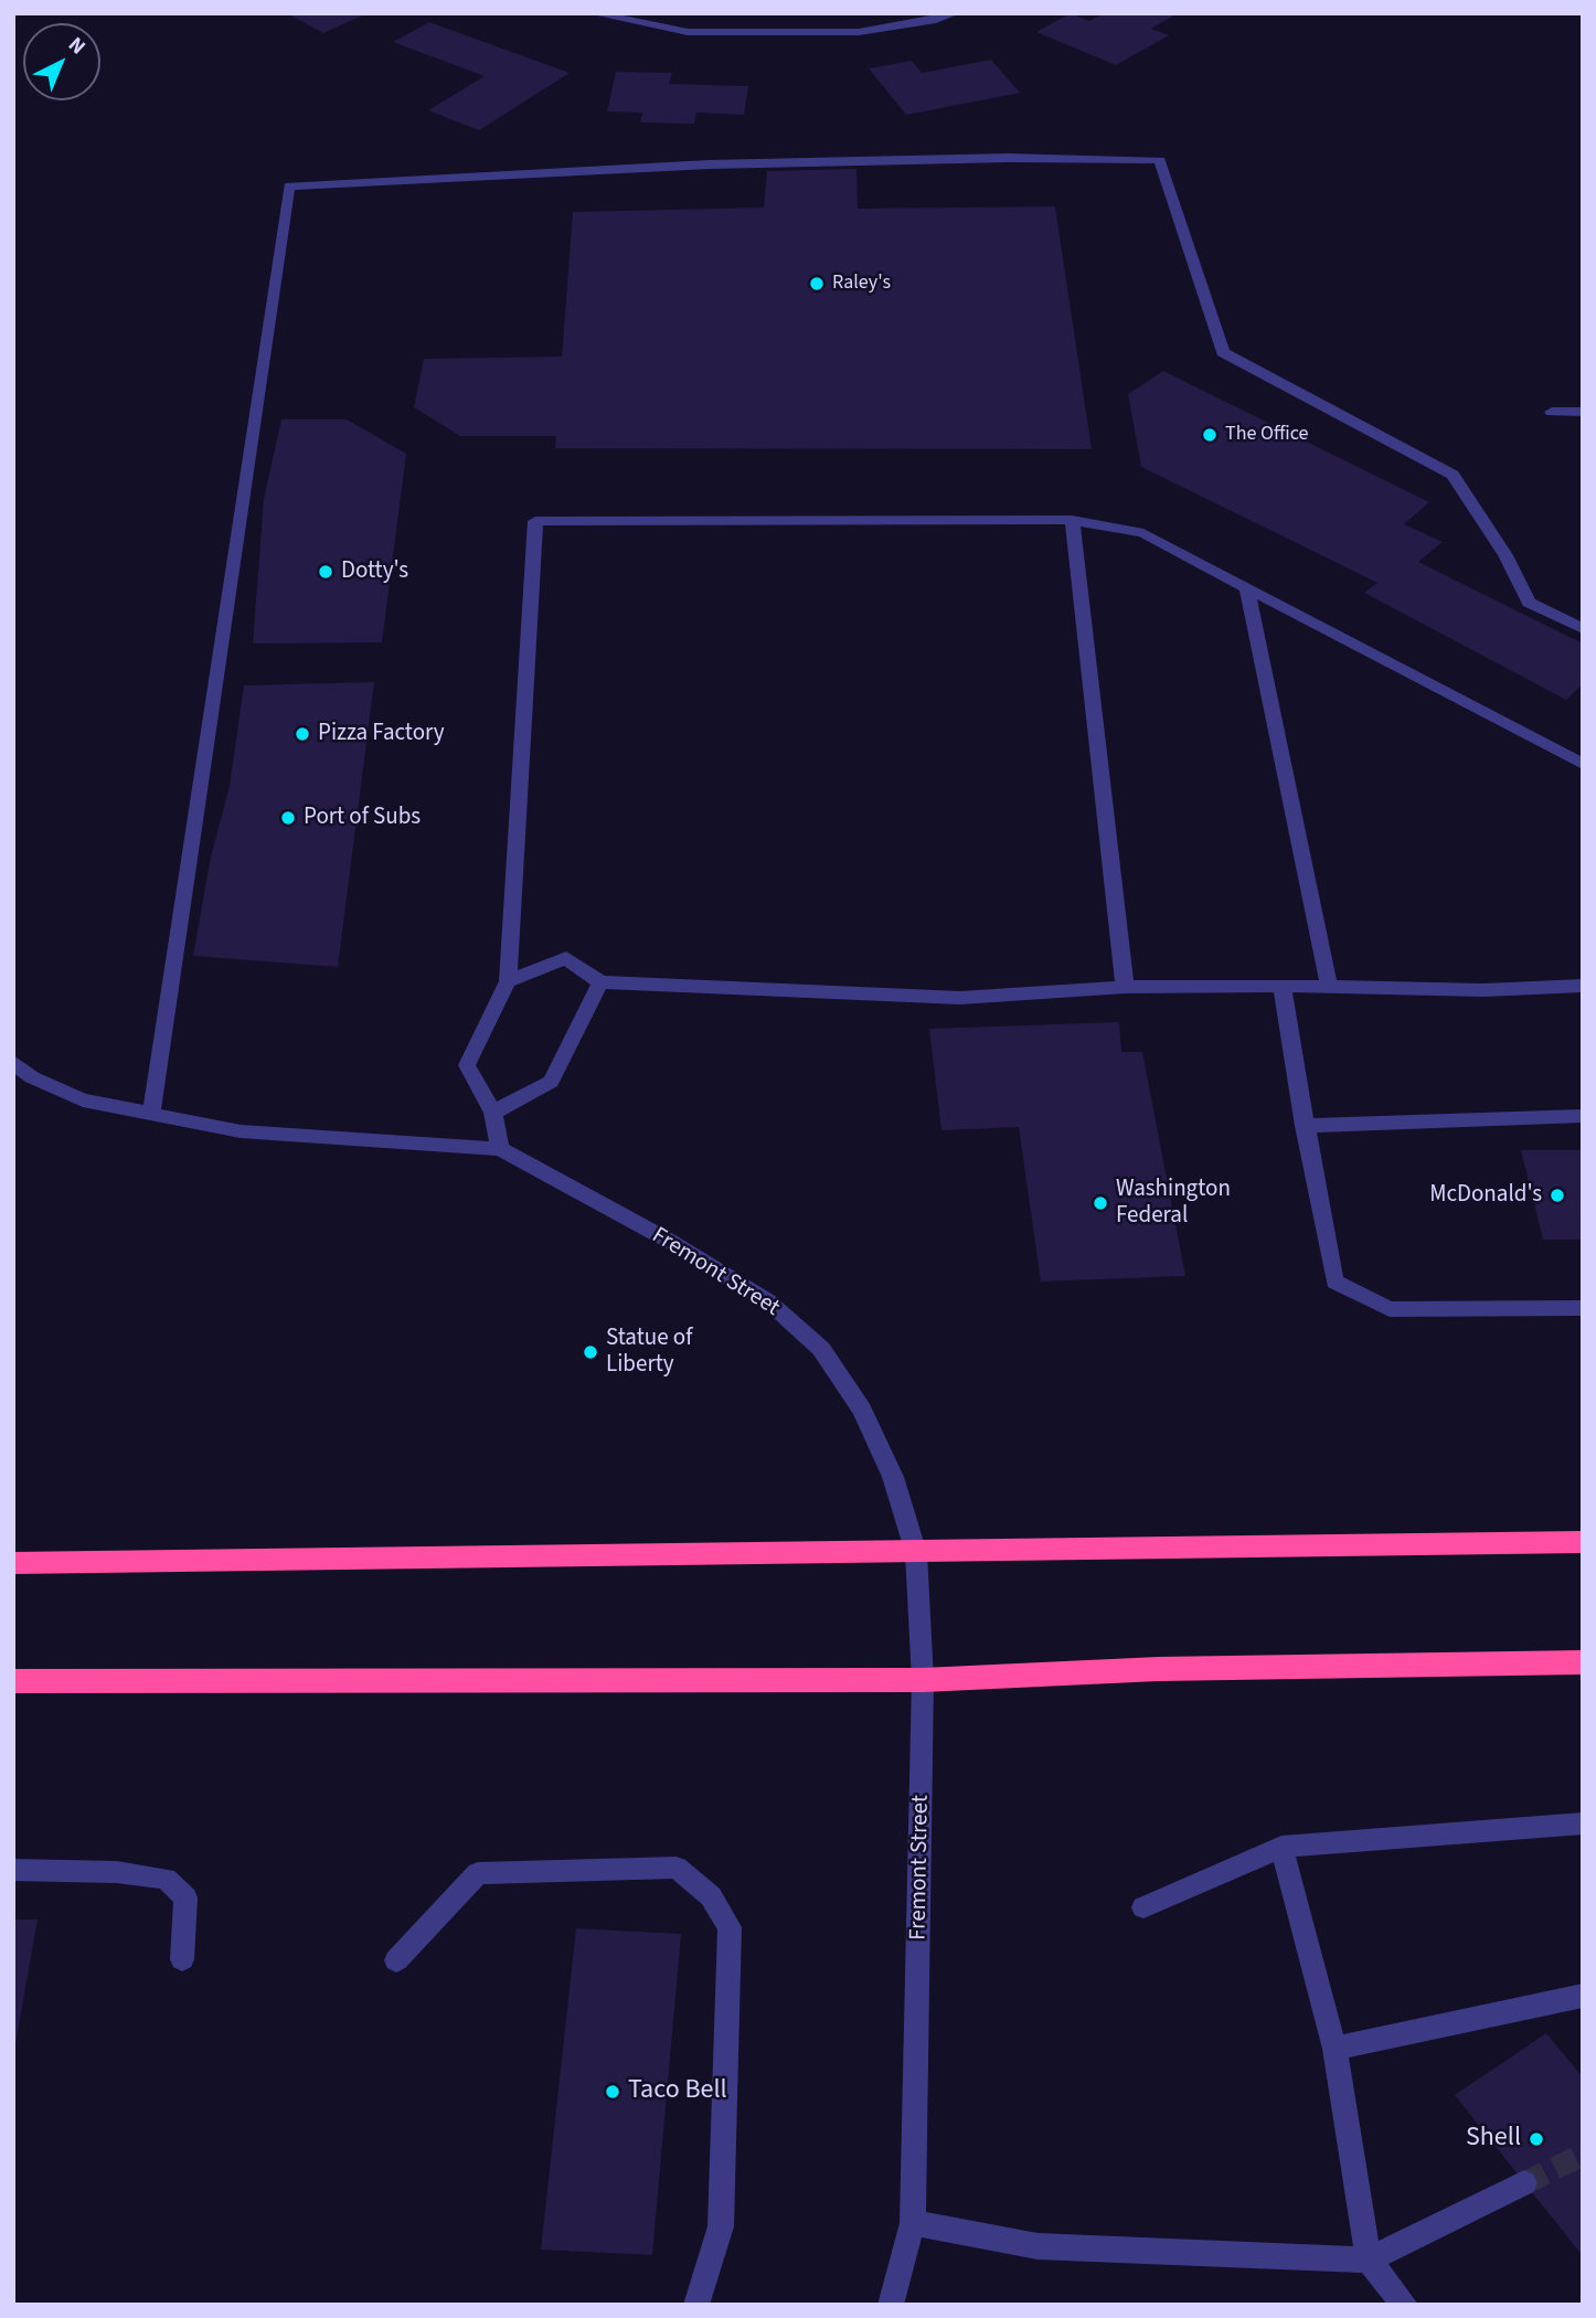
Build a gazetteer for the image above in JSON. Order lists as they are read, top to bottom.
{
  "streets": {
    "street": ["Fremont Street"]
  },
  "places": [
    "Raley's",
    "The Office",
    "Dotty's",
    "Pizza Factory",
    "Port of Subs",
    "McDonald's",
    "Washington Federal",
    "Statue of Liberty",
    "Taco Bell",
    "Shell"
  ],
  "north": "top right"
}
